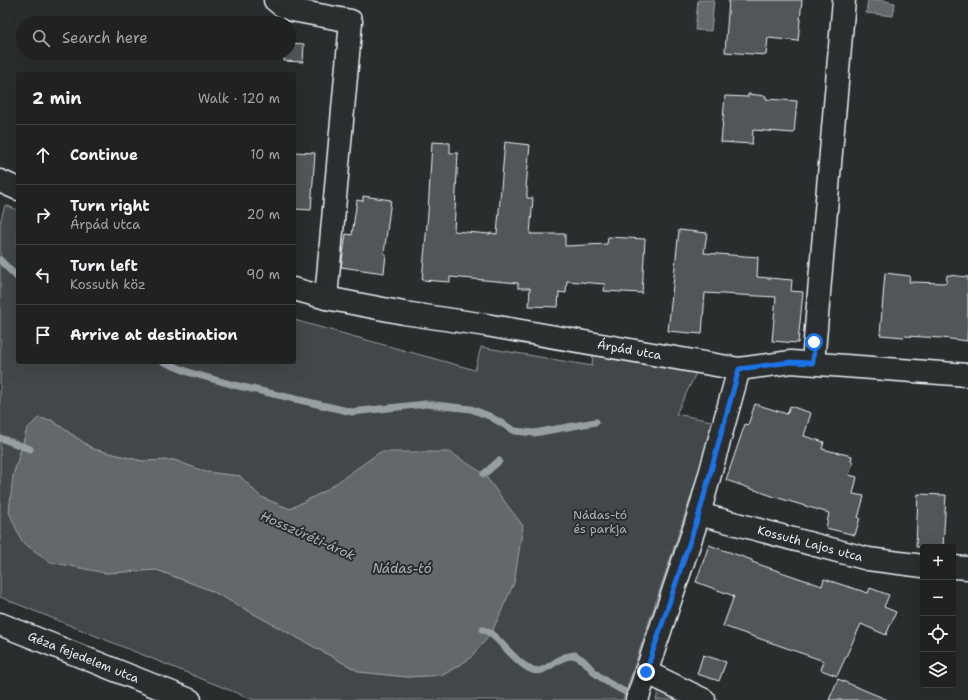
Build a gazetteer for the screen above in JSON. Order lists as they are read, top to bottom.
{
  "streets": {
    "street": ["Árpád utca", "Kossuth Lajos utca", "Géza fejedelem utca"]
  },
  "water": ["Hosszúréti-árok", "Nádas-tó"],
  "parks": ["Nádas-tó és parkja"],
  "page": {
    "search": "Search here",
    "heading": ["2 min", "Walk · 120 m"],
    "list": [
      ["Continue", "10 m"],
      ["Turn right", "Árpád utca", "20 m"],
      ["Turn left", "Kossuth köz", "90 m"],
      "Arrive at destination"
    ],
    "map_buttons": ["+", "−"]
  }
}
